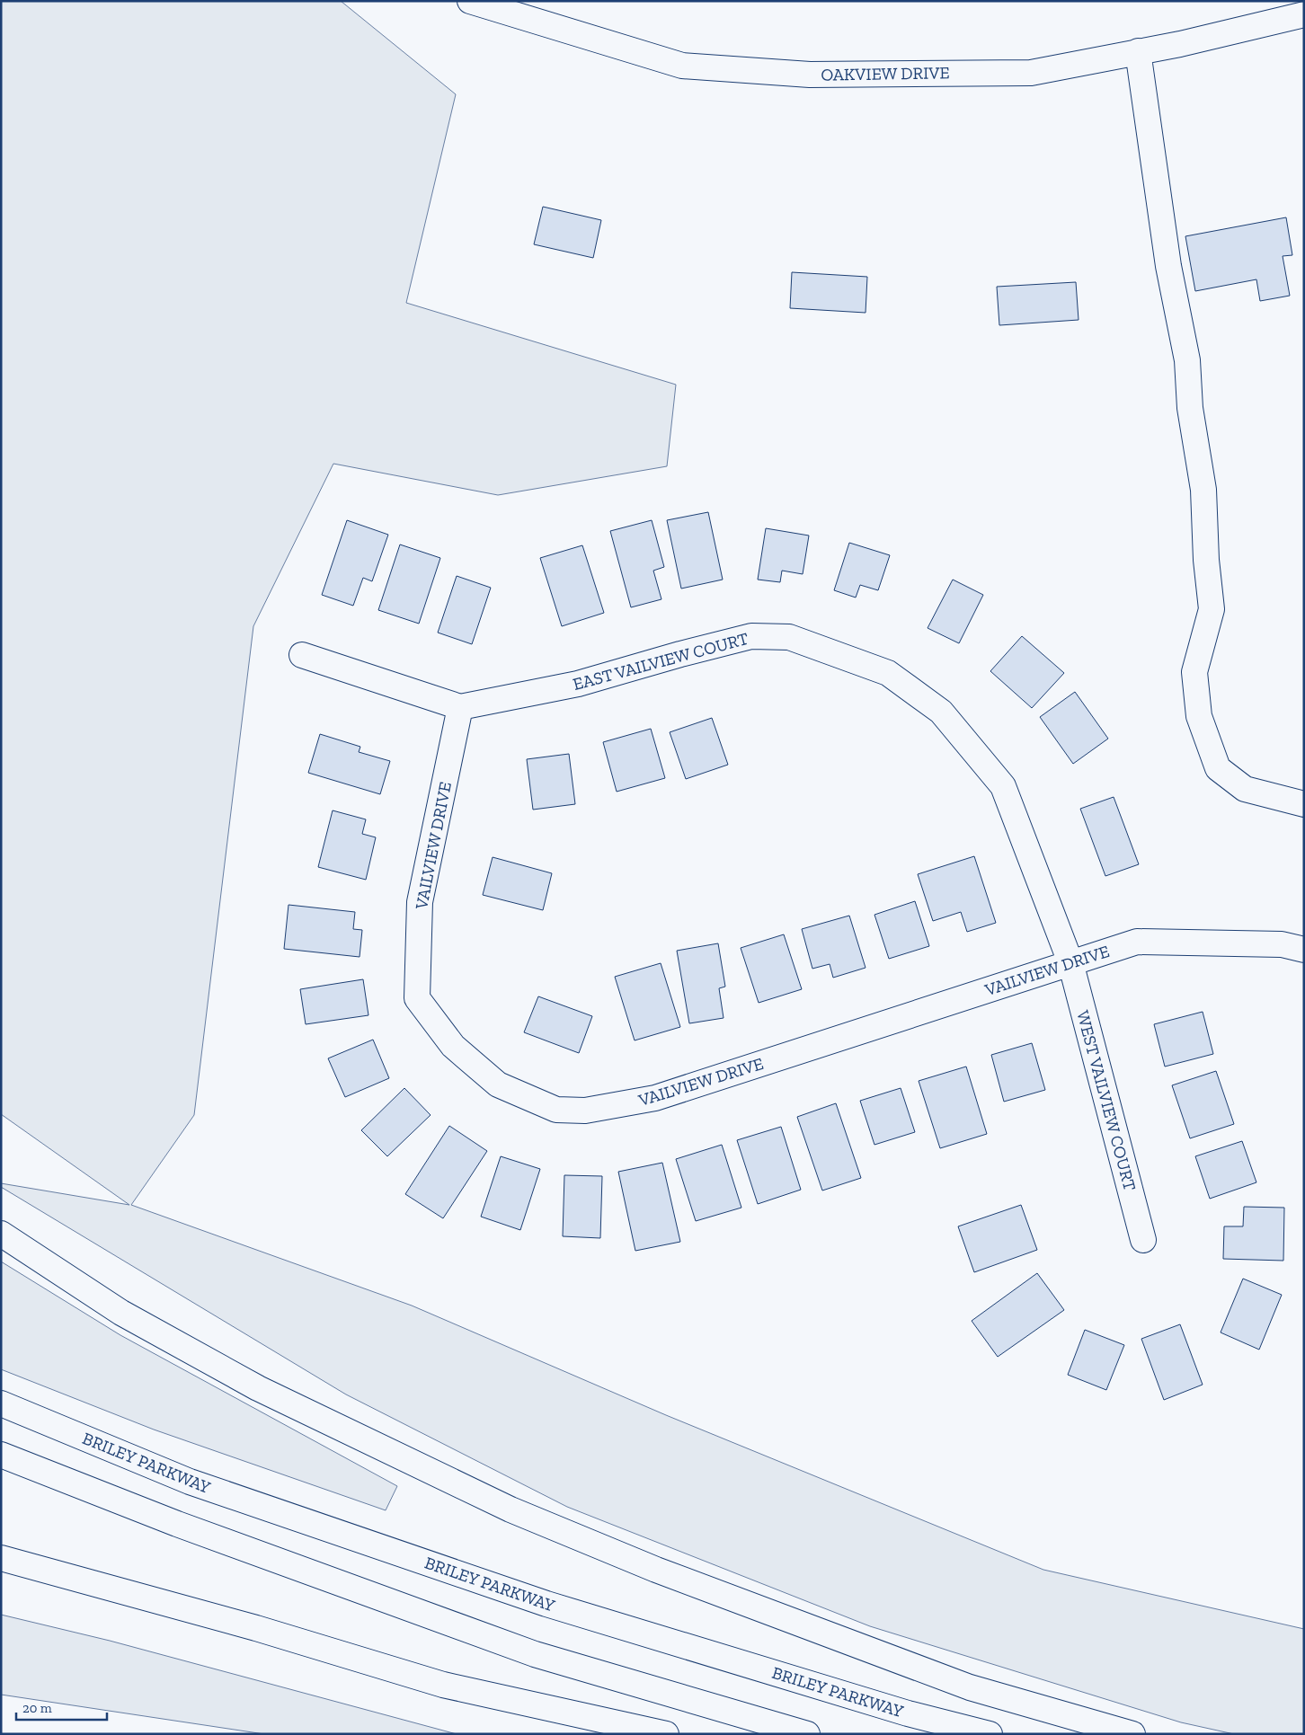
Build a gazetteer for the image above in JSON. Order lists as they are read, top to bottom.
{
  "streets": {
    "main road": [
      "OAKVIEW DRIVE",
      "EAST VAILVIEW COURT",
      "VAILVIEW DRIVE",
      "WEST VAILVIEW COURT",
      "BRILEY PARKWAY"
    ]
  },
  "crossings": [
    ["EAST VAILVIEW COURT", "VAILVIEW DRIVE"],
    ["EAST VAILVIEW COURT", "WEST VAILVIEW COURT"],
    ["VAILVIEW DRIVE", "WEST VAILVIEW COURT"]
  ],
  "scale_bar": "20 m"
}
